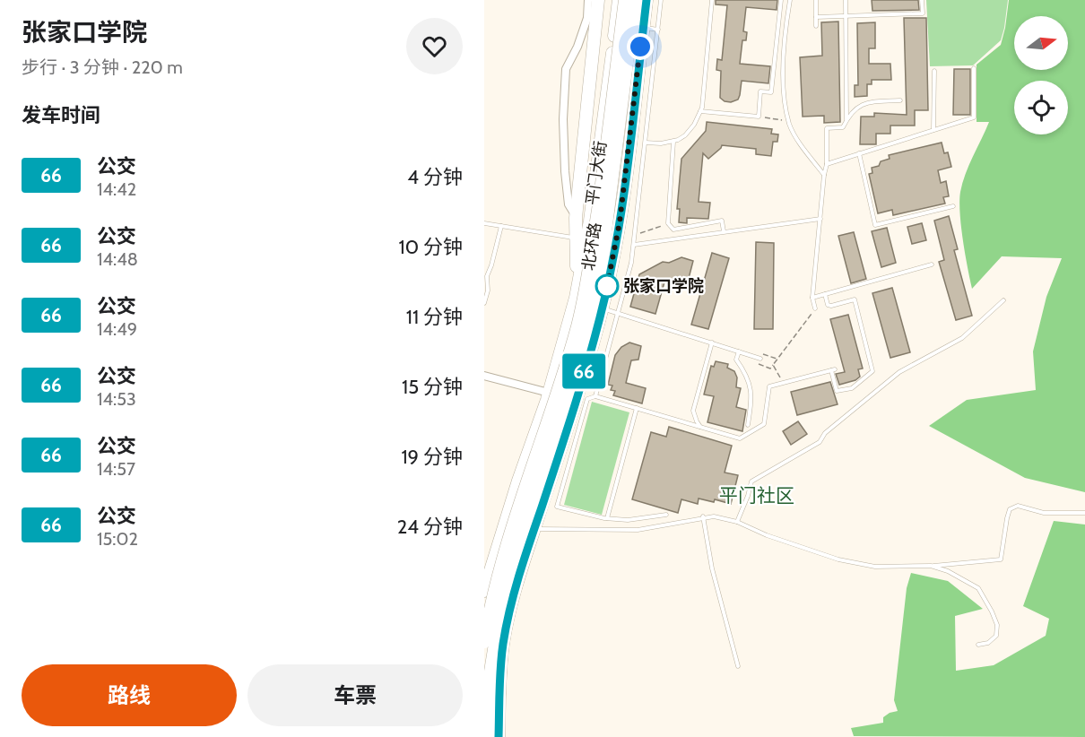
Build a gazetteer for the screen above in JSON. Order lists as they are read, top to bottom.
{
  "streets": {
    "main road": ["平门大街", "北环路"]
  },
  "districts": ["平门社区"],
  "places": ["张家口学院"],
  "lines": ["bus line 66"],
  "north": "right",
  "page": {
    "heading": [
      ["张家口学院", "步行 · 3 分钟 · 220 m"],
      "发车时间"
    ],
    "on_map": "66",
    "list": [
      {
        "mark": "66",
        "name": "公交",
        "note": "14:42",
        "value": "4 分钟"
      },
      {
        "mark": "66",
        "name": "公交",
        "note": "14:48",
        "value": "10 分钟"
      },
      {
        "mark": "66",
        "name": "公交",
        "note": "14:49",
        "value": "11 分钟"
      },
      {
        "mark": "66",
        "name": "公交",
        "note": "14:53",
        "value": "15 分钟"
      },
      {
        "mark": "66",
        "name": "公交",
        "note": "14:57",
        "value": "19 分钟"
      },
      {
        "mark": "66",
        "name": "公交",
        "note": "15:02",
        "value": "24 分钟"
      }
    ],
    "buttons": ["路线", "车票"]
  }
}
